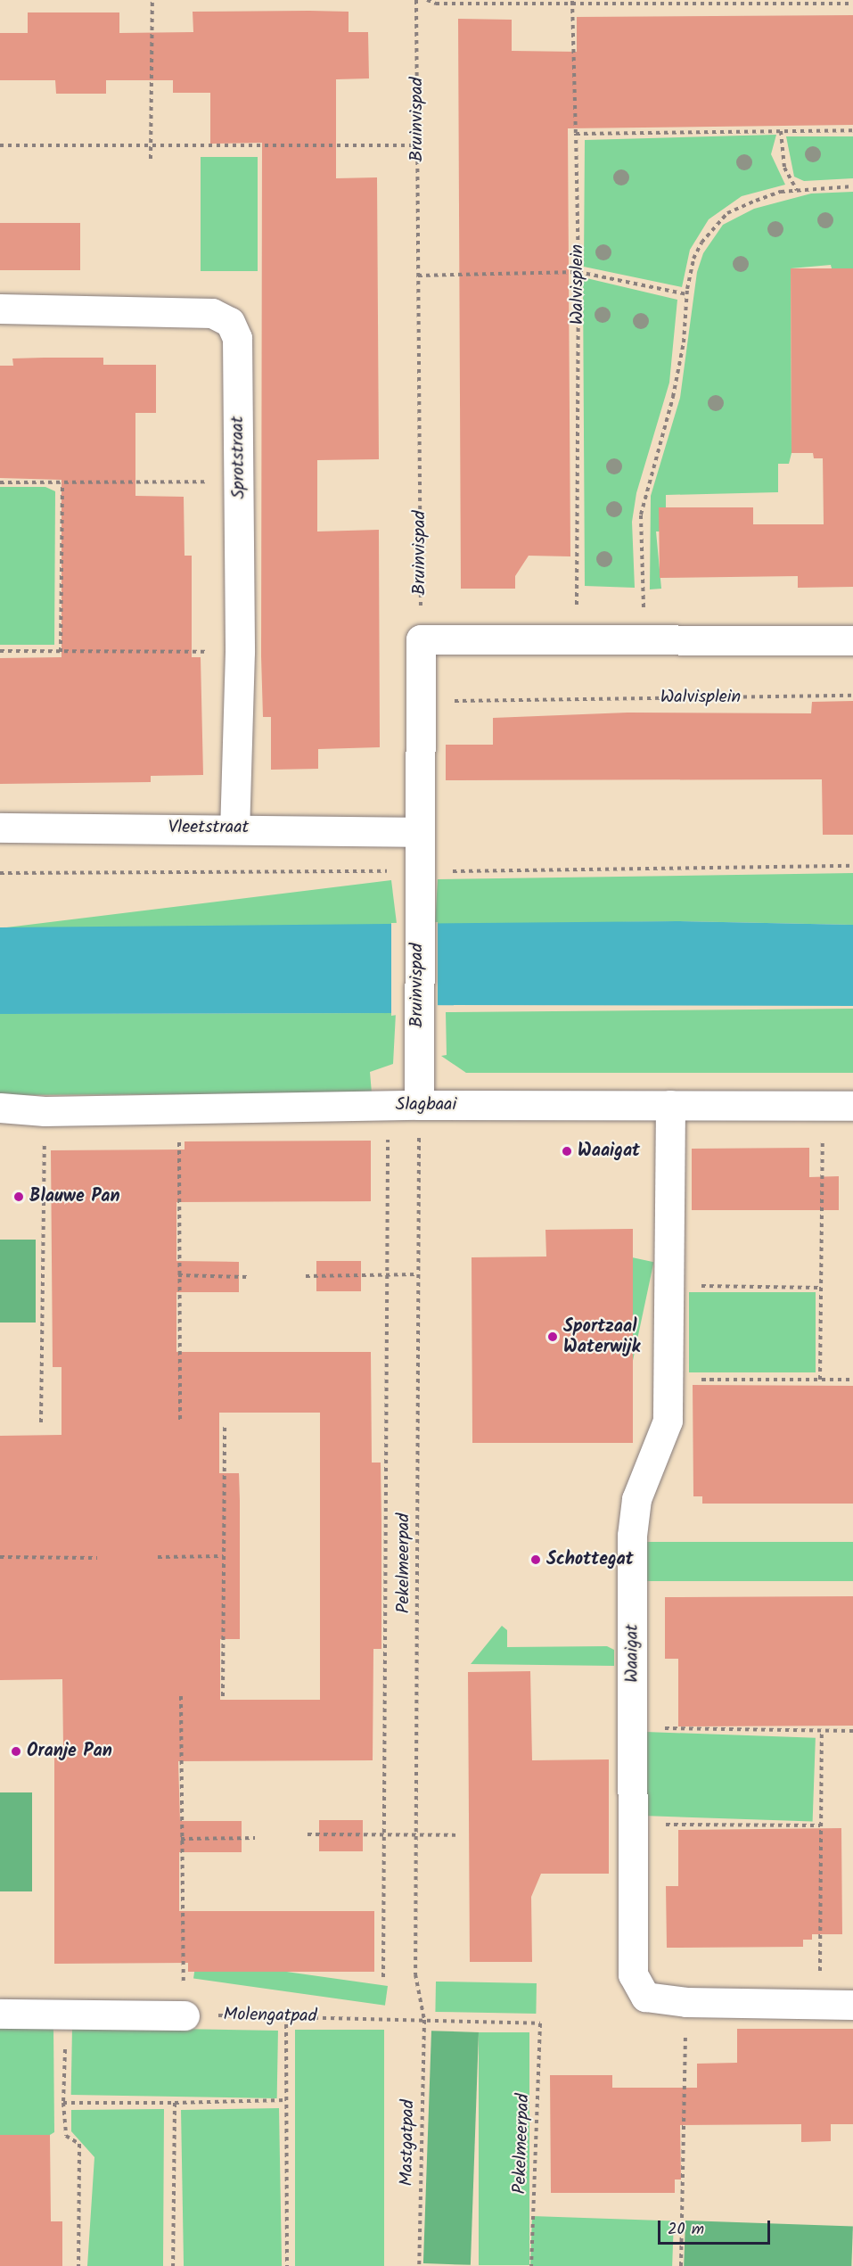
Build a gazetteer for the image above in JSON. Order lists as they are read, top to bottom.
{
  "streets": {
    "street": [
      "Bruinvispad",
      "Sprotstraat",
      "Vleetstraat",
      "Slagbaai",
      "Waaigat"
    ],
    "path": [
      "Walvisplein",
      "Pekelmeerpad",
      "Molengatpad",
      "Mastgatpad"
    ]
  },
  "crossings": [
    ["Bruinvispad", "Walvisplein"],
    ["Bruinvispad", "Vleetstraat"],
    ["Bruinvispad", "Slagbaai"],
    ["Bruinvispad", "Pekelmeerpad"],
    ["Sprotstraat", "Vleetstraat"],
    ["Slagbaai", "Pekelmeerpad"],
    ["Slagbaai", "Waaigat"],
    ["Pekelmeerpad", "Molengatpad"],
    ["Pekelmeerpad", "Mastgatpad"],
    ["Molengatpad", "Mastgatpad"]
  ],
  "places": [
    "Waaigat",
    "Blauwe Pan",
    "Sportzaal Waterwijk",
    "Schottegat",
    "Oranje Pan"
  ],
  "scale_bar": "20 m"
}
